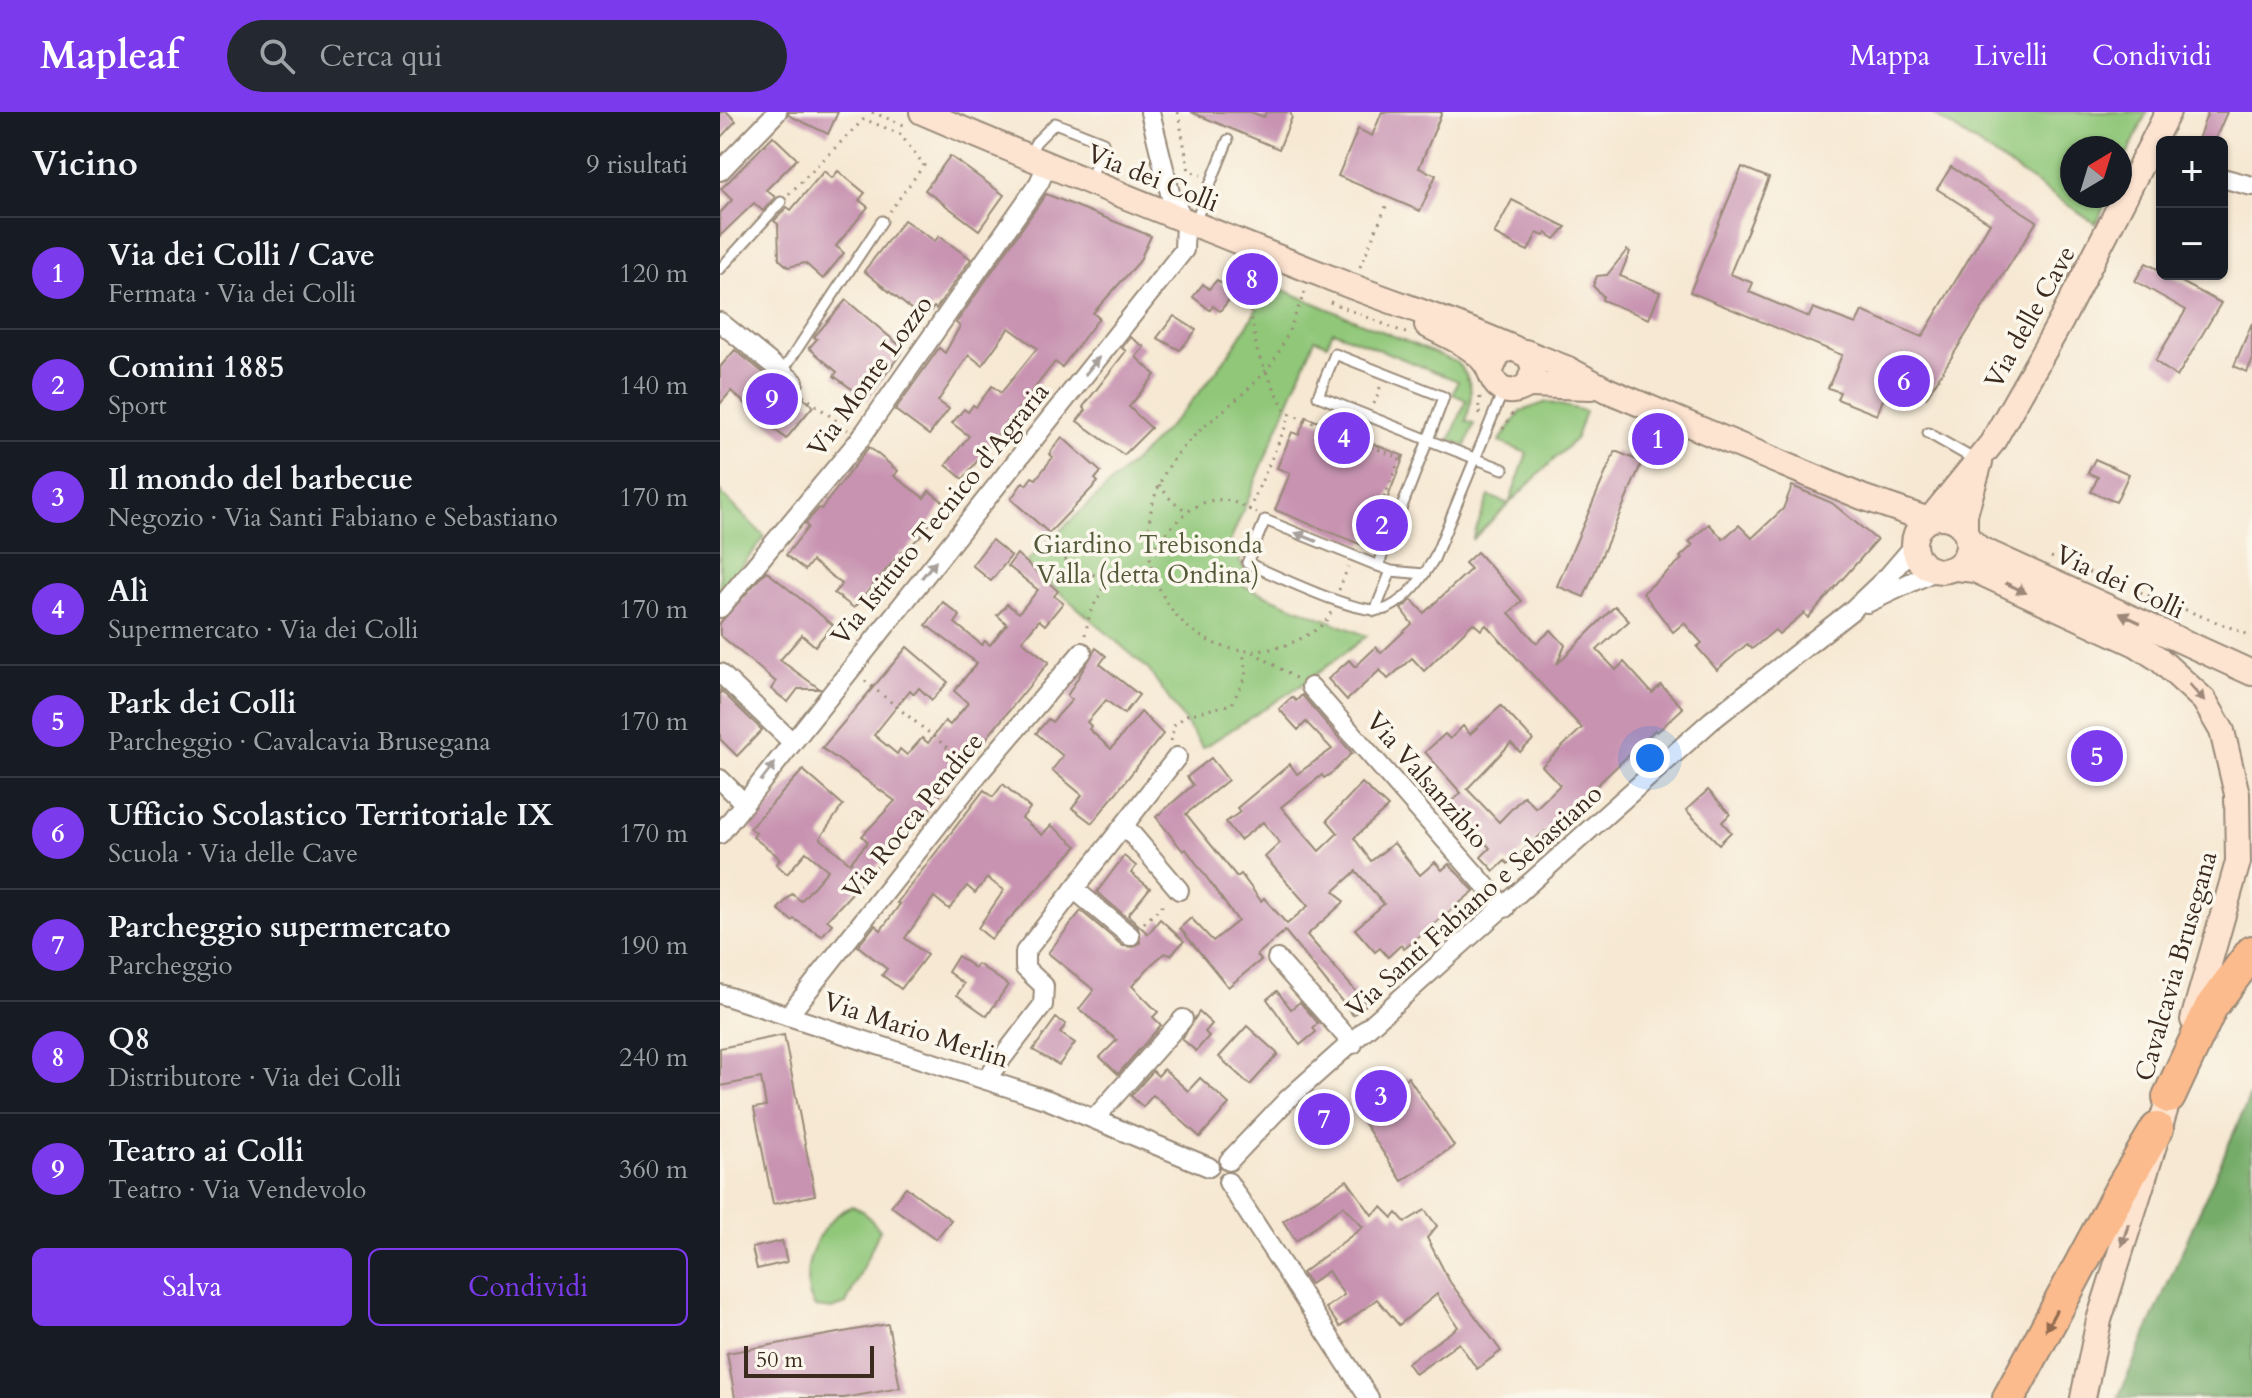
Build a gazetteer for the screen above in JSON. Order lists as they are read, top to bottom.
{
  "streets": {
    "main road": ["Via dei Colli", "Via delle Cave", "Cavalcavia Brusegana"],
    "street": [
      "Via Monte Lozzo",
      "Via Istituto Tecnico d'Agraria",
      "Via Valsanzibio",
      "Via Rocca Pendice",
      "Via Santi Fabiano e Sebastiano",
      "Via Mario Merlin"
    ]
  },
  "crossings": [
    ["Via dei Colli", "Via delle Cave"],
    ["Via dei Colli", "Via Monte Lozzo"],
    ["Via dei Colli", "Via Istituto Tecnico d'Agraria"],
    ["Via dei Colli", "Via Santi Fabiano e Sebastiano"],
    ["Via dei Colli", "Cavalcavia Brusegana"],
    ["Via delle Cave", "Via Santi Fabiano e Sebastiano"],
    ["Via Valsanzibio", "Via Santi Fabiano e Sebastiano"],
    ["Via Rocca Pendice", "Via Mario Merlin"],
    ["Via Santi Fabiano e Sebastiano", "Via Mario Merlin"]
  ],
  "one_way": ["Via Istituto Tecnico d'Agraria", "Cavalcavia Brusegana"],
  "parks": ["Giardino Trebisonda Valla (detta Ondina)"],
  "scale_bar": "50 m",
  "north": "top right",
  "page": {
    "header": "Mapleaf",
    "search": "Cerca qui",
    "nav": ["Mappa", "Livelli", "Condividi"],
    "heading": ["Vicino", "9 risultati"],
    "map_buttons": ["+", "−"],
    "list": [
      {
        "mark": "1",
        "name": "Via dei Colli / Cave",
        "note": "Fermata · Via dei Colli",
        "value": "120 m"
      },
      {
        "mark": "2",
        "name": "Comini 1885",
        "note": "Sport",
        "value": "140 m"
      },
      {
        "mark": "3",
        "name": "Il mondo del barbecue",
        "note": "Negozio · Via Santi Fabiano e Sebastiano",
        "value": "170 m"
      },
      {
        "mark": "4",
        "name": "Alì",
        "note": "Supermercato · Via dei Colli",
        "value": "170 m"
      },
      {
        "mark": "5",
        "name": "Park dei Colli",
        "note": "Parcheggio · Cavalcavia Brusegana",
        "value": "170 m"
      },
      {
        "mark": "6",
        "name": "Ufficio Scolastico Territoriale IX",
        "note": "Scuola · Via delle Cave",
        "value": "170 m"
      },
      {
        "mark": "7",
        "name": "Parcheggio supermercato",
        "note": "Parcheggio",
        "value": "190 m"
      },
      {
        "mark": "8",
        "name": "Q8",
        "note": "Distributore · Via dei Colli",
        "value": "240 m"
      },
      {
        "mark": "9",
        "name": "Teatro ai Colli",
        "note": "Teatro · Via Vendevolo",
        "value": "360 m"
      }
    ],
    "pins": [
      "8",
      "6",
      "9",
      "4",
      "1",
      "2",
      "5",
      "3",
      "7"
    ],
    "buttons": ["Salva", "Condividi"],
    "scale": "50 m"
  }
}
